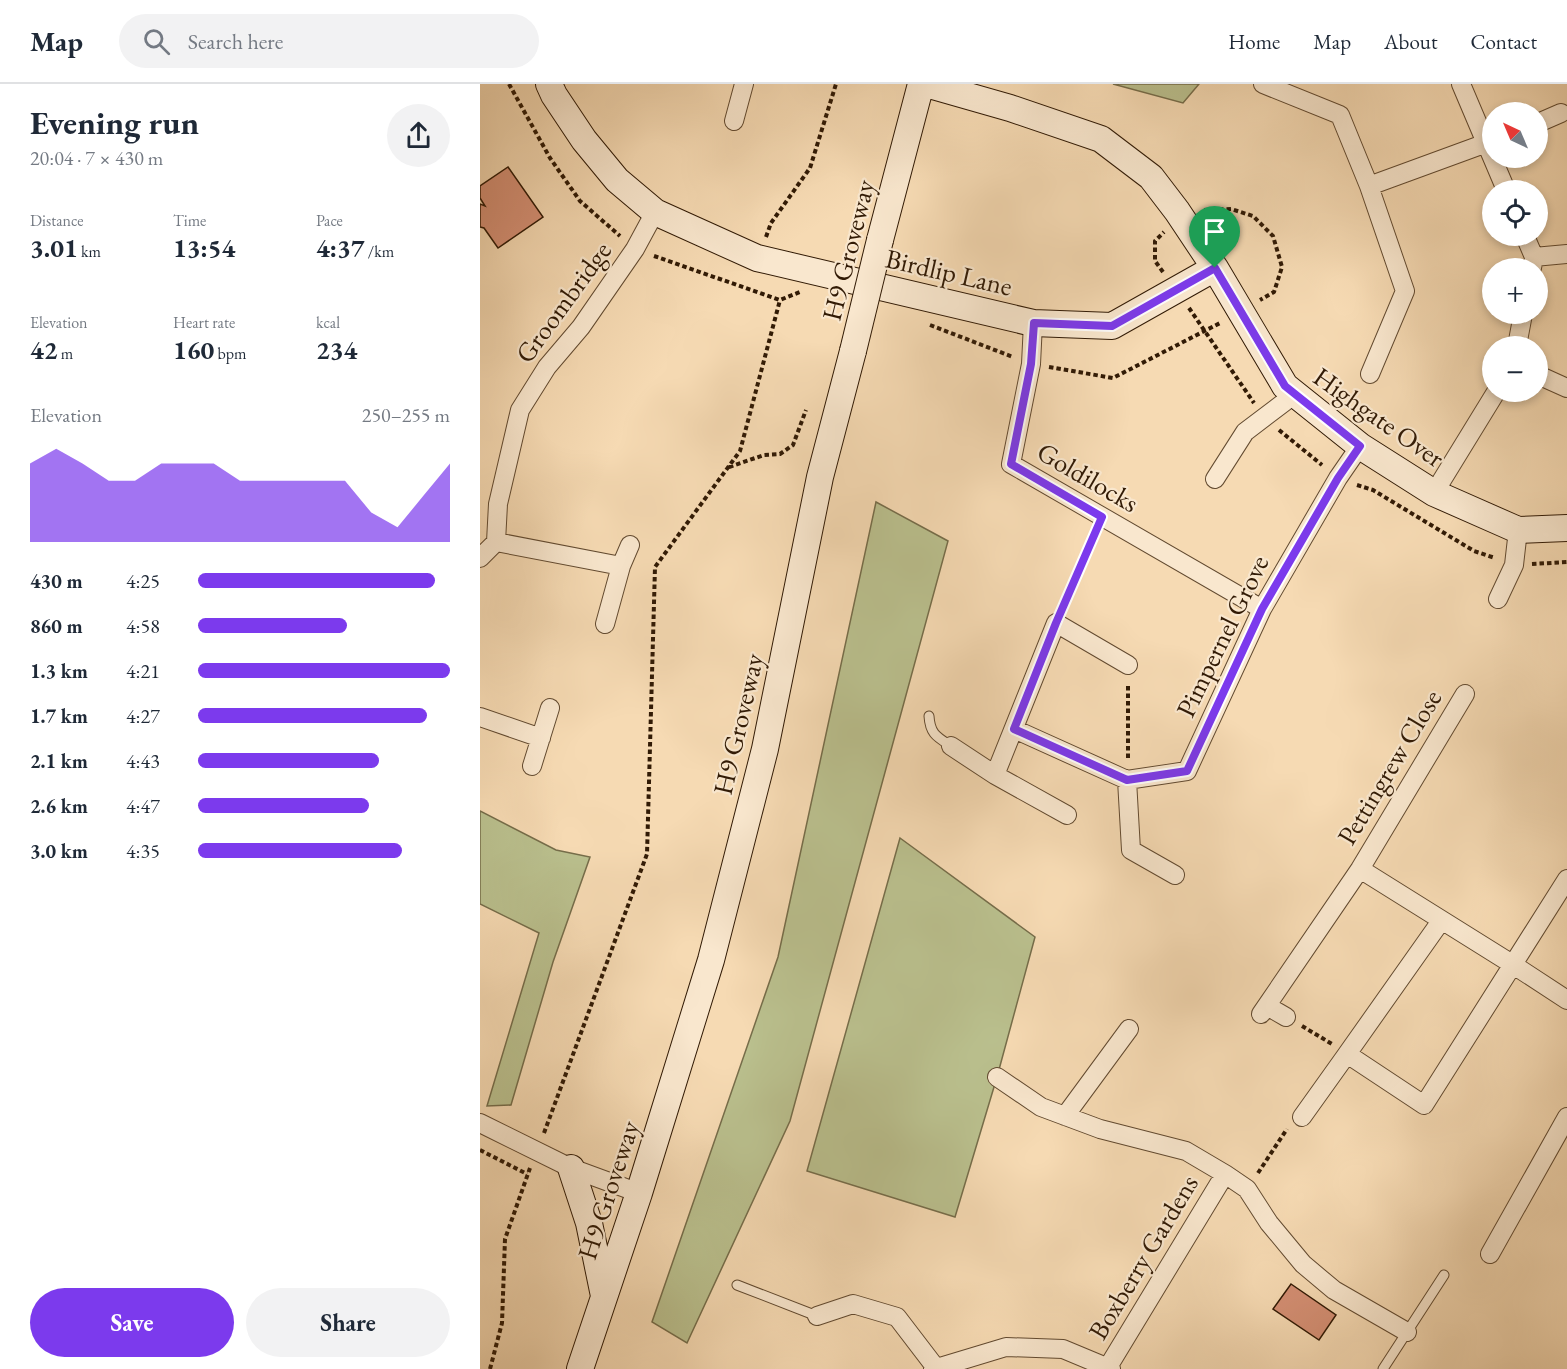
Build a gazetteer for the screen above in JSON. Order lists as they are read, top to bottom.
{
  "streets": {
    "street": [
      "H9 Groveway",
      "Birdlip Lane",
      "Groombridge",
      "Highgate Over",
      "Goldilocks",
      "Pimpernel Grove",
      "Pettingrew Close",
      "Boxberry Gardens"
    ]
  },
  "crossings": [
    ["Birdlip Lane", "Groombridge"],
    ["Birdlip Lane", "Highgate Over"],
    ["Birdlip Lane", "Goldilocks"],
    ["Highgate Over", "Pimpernel Grove"],
    ["Goldilocks", "Pimpernel Grove"]
  ],
  "north": "top left",
  "page": {
    "header": "Map",
    "search": "Search here",
    "nav": [
      "Home",
      "Map",
      "About",
      "Contact"
    ],
    "heading": ["Evening run", "20:04 · 7 × 430 m"],
    "map_buttons": ["+", "−"],
    "stats": [
      ["Distance", "3.01 km"],
      ["Time", "13:54"],
      ["Pace", "4:37 /km"],
      ["Elevation", "42 m"],
      ["Heart rate", "160 bpm"],
      ["kcal", "234"]
    ],
    "chart": ["Elevation", "250–255 m"],
    "list": [
      {
        "name": "430 m",
        "note": "4:25"
      },
      {
        "name": "860 m",
        "note": "4:58"
      },
      {
        "name": "1.3 km",
        "note": "4:21"
      },
      {
        "name": "1.7 km",
        "note": "4:27"
      },
      {
        "name": "2.1 km",
        "note": "4:43"
      },
      {
        "name": "2.6 km",
        "note": "4:47"
      },
      {
        "name": "3.0 km",
        "note": "4:35"
      }
    ],
    "buttons": ["Save", "Share"]
  }
}
